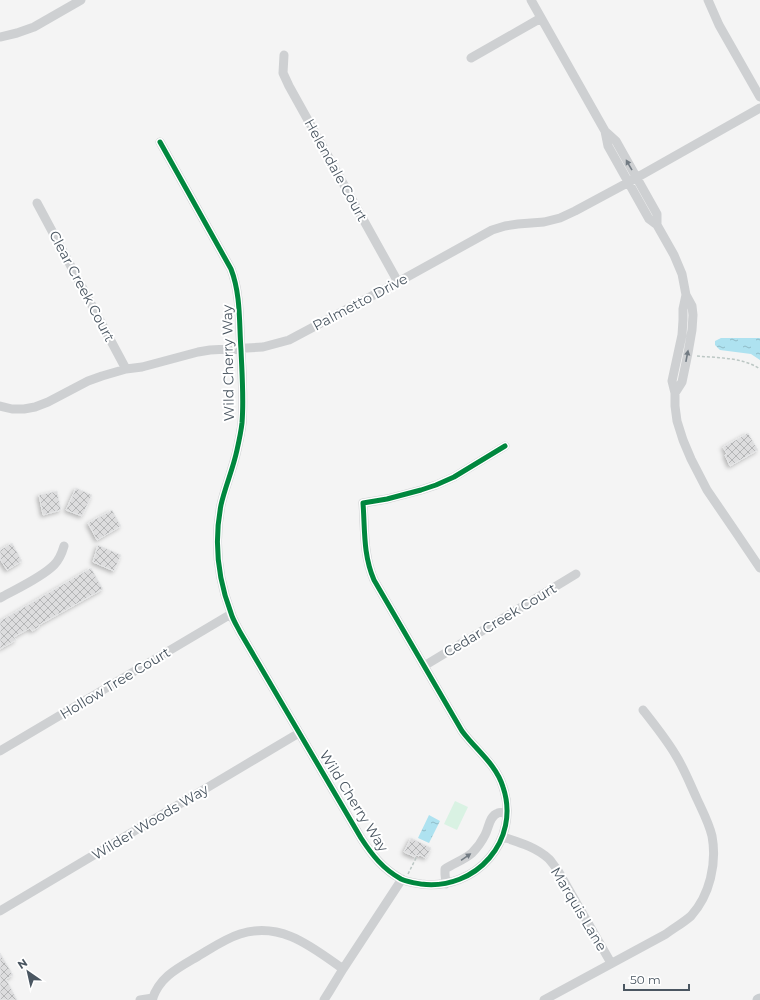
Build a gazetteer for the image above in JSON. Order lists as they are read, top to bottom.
{
  "streets": {
    "street": [
      "Helendale Court",
      "Clear Creek Court",
      "Palmetto Drive",
      "Wild Cherry Way",
      "Cedar Creek Court",
      "Hollow Tree Court",
      "Wilder Woods Way",
      "Marquis Lane"
    ]
  },
  "crossings": [
    ["Helendale Court", "Palmetto Drive"],
    ["Clear Creek Court", "Palmetto Drive"],
    ["Palmetto Drive", "Wild Cherry Way"],
    ["Wild Cherry Way", "Cedar Creek Court"],
    ["Wild Cherry Way", "Hollow Tree Court"],
    ["Wild Cherry Way", "Wilder Woods Way"],
    ["Wild Cherry Way", "Marquis Lane"]
  ],
  "scale_bar": "50 m",
  "north": "top left"
}
